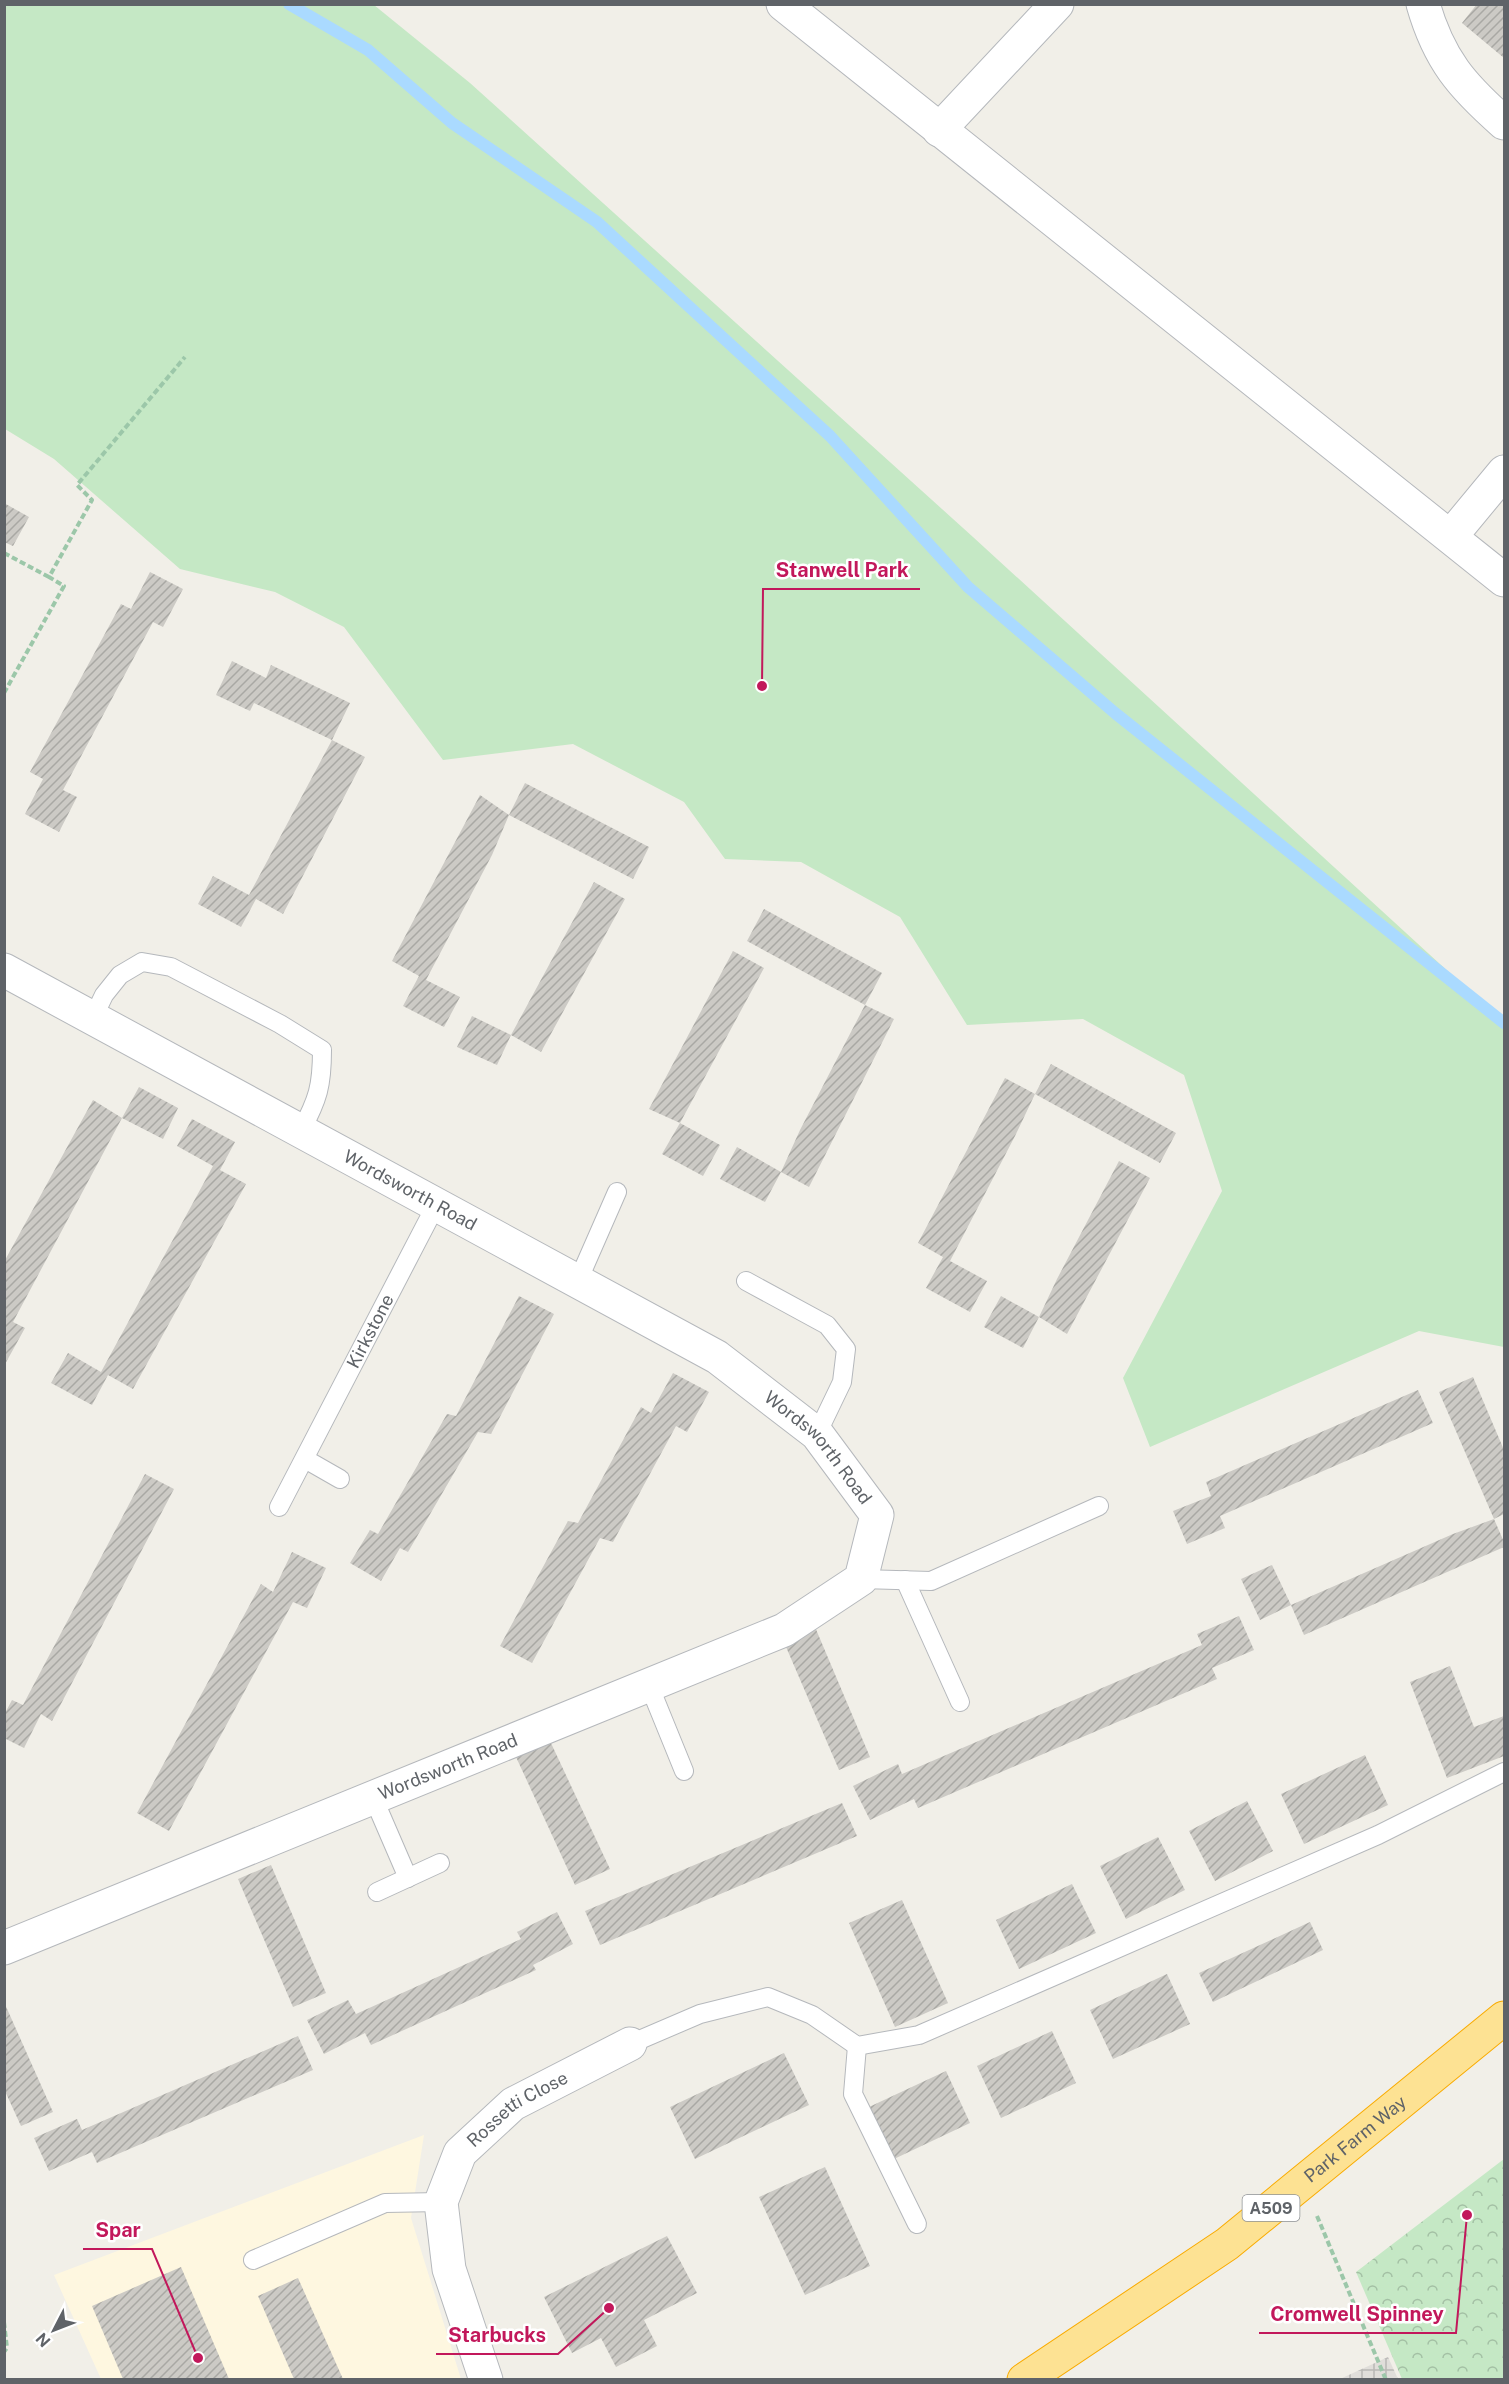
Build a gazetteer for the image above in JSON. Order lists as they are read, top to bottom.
{
  "streets": {
    "highway": ["Park Farm Way", "A509"],
    "street": ["Wordsworth Road", "Rossetti Close"],
    "lane": ["Kirkstone"]
  },
  "crossings": [
    ["Wordsworth Road", "Kirkstone"]
  ],
  "places": [
    "Stanwell Park",
    "Cromwell Spinney",
    "Starbucks",
    "Spar"
  ],
  "north": "bottom left"
}
